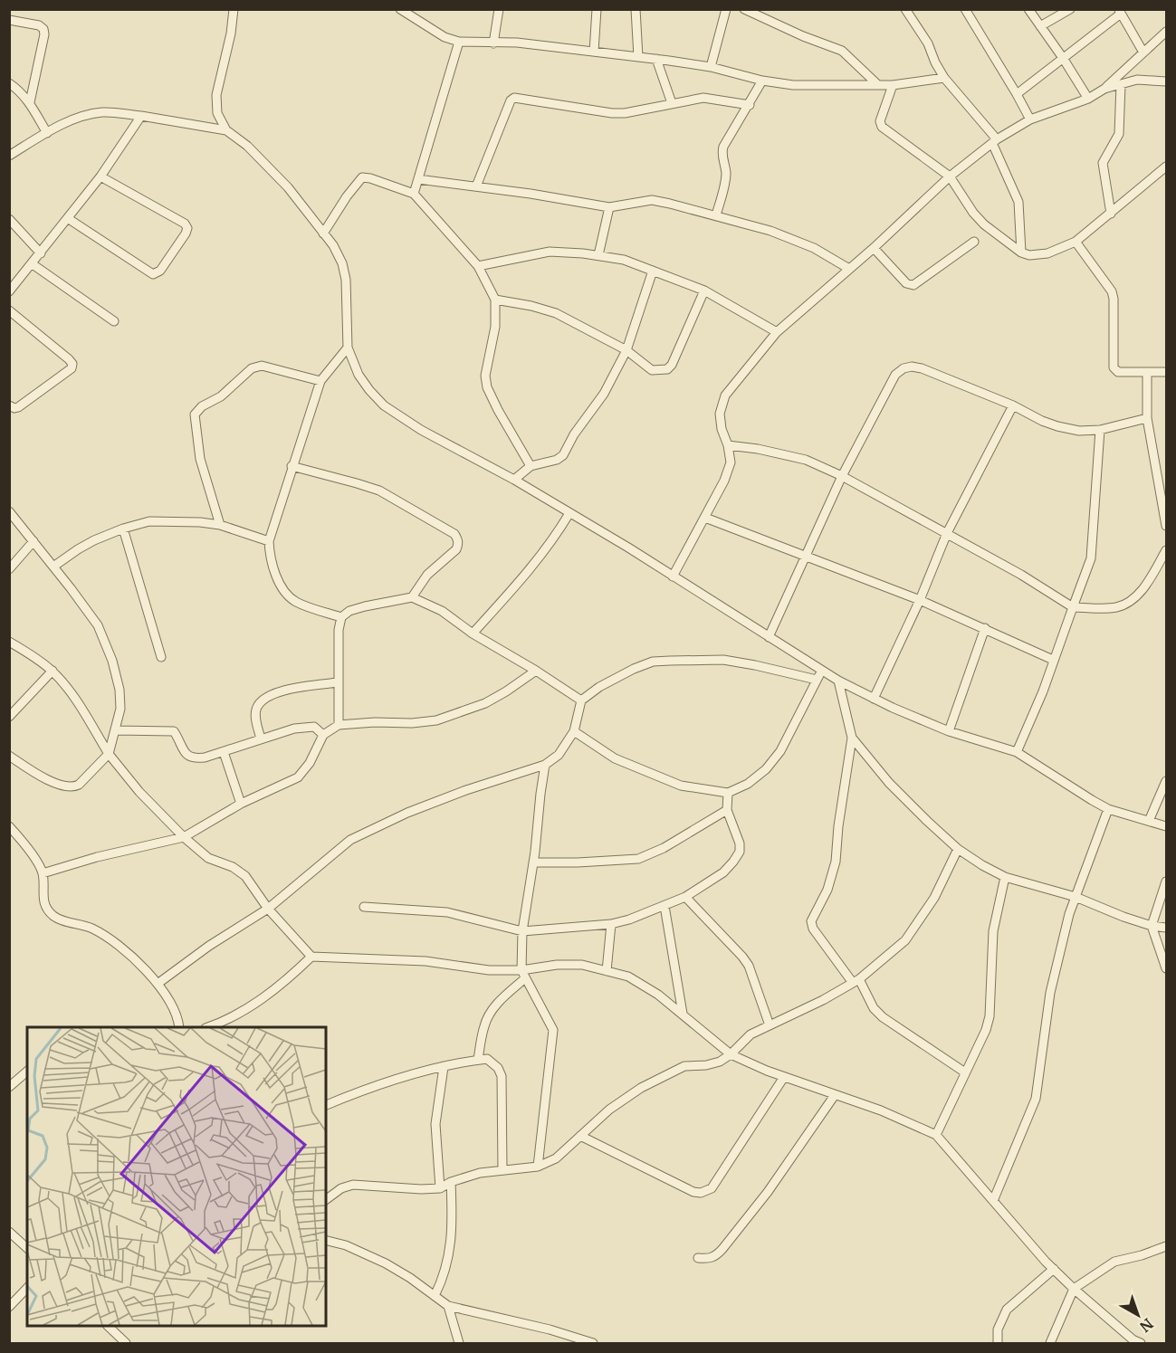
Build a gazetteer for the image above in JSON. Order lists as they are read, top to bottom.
{
  "north": "bottom right"
}
